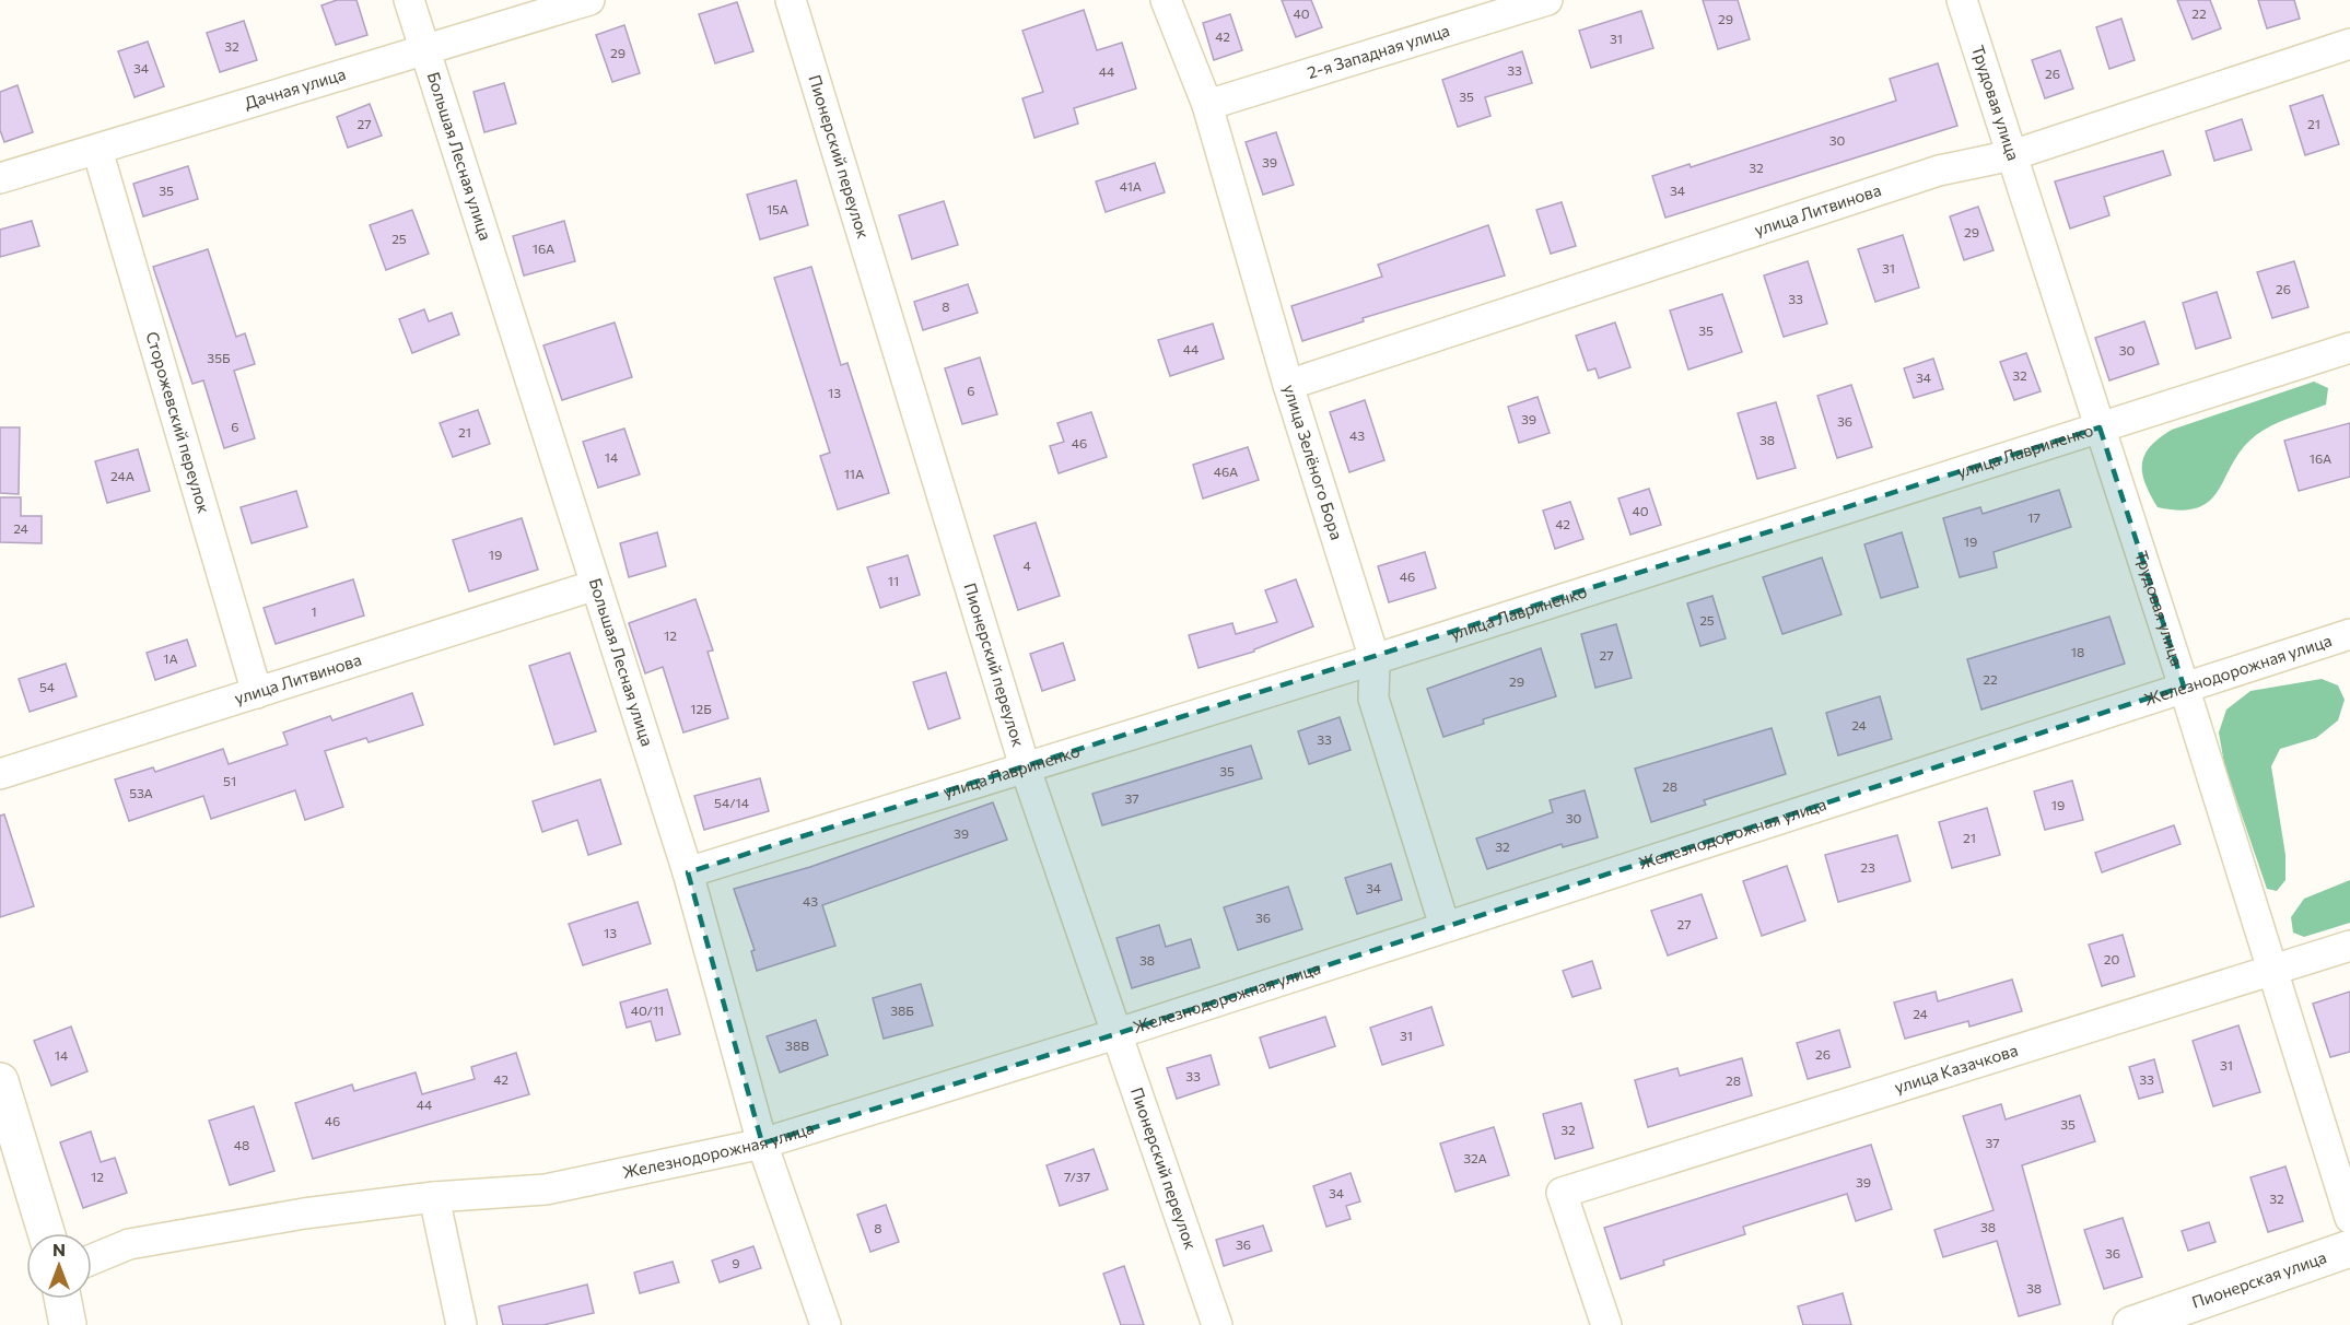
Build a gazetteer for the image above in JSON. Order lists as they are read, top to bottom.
{
  "streets": {
    "street": [
      "2-я Западная улица",
      "Дачная улица",
      "Трудовая улица",
      "Большая Лесная улица",
      "Пионерский переулок",
      "улица Литвинова",
      "Сторожевский переулок",
      "улица Лавриненко",
      "улица Зелёного Бора",
      "Железнодорожная улица",
      "улица Казачкова",
      "Пионерская улица"
    ]
  },
  "crossings": [
    ["2-я Западная улица", "улица Зелёного Бора"],
    ["Дачная улица", "Большая Лесная улица"],
    ["Дачная улица", "Сторожевский переулок"],
    ["Трудовая улица", "улица Литвинова"],
    ["Трудовая улица", "улица Лавриненко"],
    ["Трудовая улица", "Железнодорожная улица"],
    ["Трудовая улица", "улица Казачкова"],
    ["Большая Лесная улица", "улица Литвинова"],
    ["Большая Лесная улица", "улица Лавриненко"],
    ["Большая Лесная улица", "Железнодорожная улица"],
    ["Пионерский переулок", "улица Лавриненко"],
    ["Пионерский переулок", "Железнодорожная улица"],
    ["улица Литвинова", "Сторожевский переулок"],
    ["улица Литвинова", "улица Зелёного Бора"],
    ["улица Лавриненко", "улица Зелёного Бора"],
    ["улица Зелёного Бора", "Железнодорожная улица"]
  ],
  "house_numbers": [
    "40",
    "22",
    "29",
    "42",
    "31",
    "32",
    "29",
    "34",
    "33",
    "44",
    "26",
    "35",
    "27",
    "21",
    "30",
    "39",
    "32",
    "41А",
    "35",
    "34",
    "15А",
    "29",
    "25",
    "16А",
    "31",
    "26",
    "33",
    "8",
    "35",
    "44",
    "30",
    "35Б",
    "32",
    "34",
    "6",
    "13",
    "39",
    "36",
    "6",
    "21",
    "43",
    "38",
    "46",
    "14",
    "16А",
    "46А",
    "11А",
    "24А",
    "40",
    "17",
    "42",
    "24",
    "19",
    "19",
    "4",
    "46",
    "11",
    "1",
    "25",
    "12",
    "18",
    "27",
    "1А",
    "22",
    "29",
    "54",
    "12Б",
    "24",
    "33",
    "35",
    "51",
    "28",
    "53А",
    "37",
    "54/14",
    "19",
    "30",
    "39",
    "21",
    "32",
    "23",
    "34",
    "43",
    "36",
    "27",
    "13",
    "20",
    "38",
    "40/11",
    "38Б",
    "24",
    "31",
    "38В",
    "26",
    "14",
    "31",
    "33",
    "42",
    "33",
    "28",
    "44",
    "46",
    "35",
    "32",
    "37",
    "48",
    "32А",
    "12",
    "7/37",
    "39",
    "34",
    "32",
    "38",
    "8",
    "36",
    "36",
    "9",
    "38"
  ],
  "north": "top"
}
